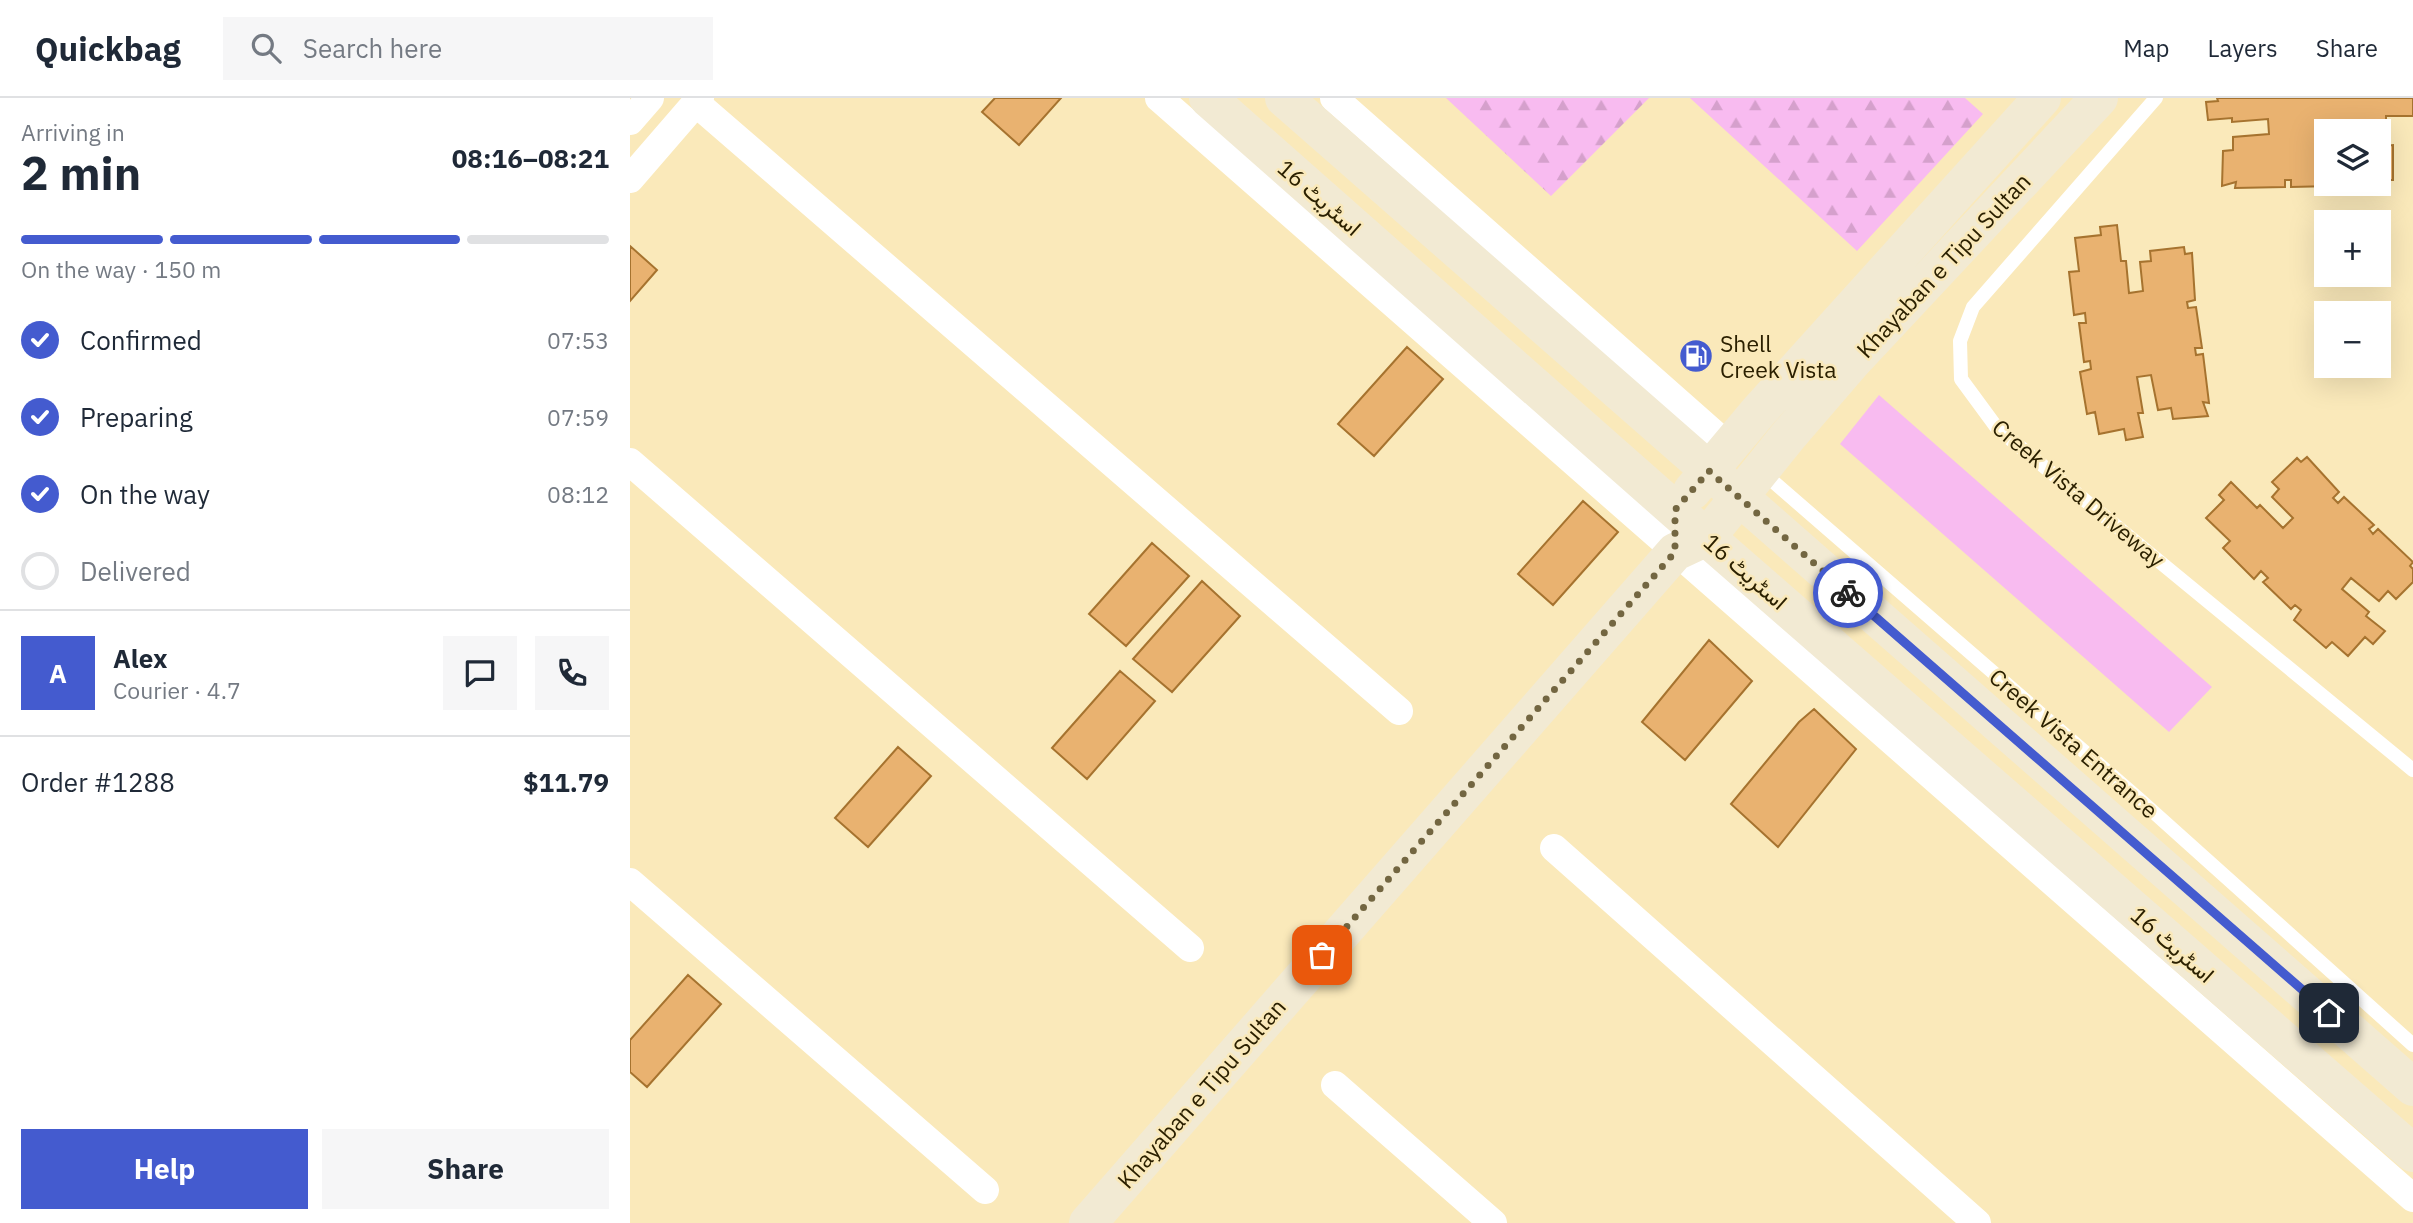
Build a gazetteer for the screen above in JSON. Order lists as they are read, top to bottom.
{
  "streets": {
    "main road": ["اسٹریٹ 16", "Khayaban e Tipu Sultan"],
    "lane": ["Creek Vista Driveway", "Creek Vista Entrance"]
  },
  "crossings": [
    ["اسٹریٹ 16", "Khayaban e Tipu Sultan"],
    ["Khayaban e Tipu Sultan", "Creek Vista Entrance"]
  ],
  "places": {
    "fuel station": ["Shell Creek Vista"]
  },
  "page": {
    "header": "Quickbag",
    "search": "Search here",
    "nav": ["Map", "Layers", "Share"],
    "heading": ["2 min", "Arriving in", "08:16–08:21"],
    "panel": [
      "Alex",
      "Courier · 4.7",
      "Order #1288",
      "$11.79"
    ],
    "map_buttons": ["+", "−"],
    "bar": "On the way · 150 m",
    "list": [
      ["Confirmed", "07:53"],
      ["Preparing", "07:59"],
      ["On the way", "08:12"],
      "Delivered"
    ],
    "round": "A",
    "buttons": ["Help", "Share"]
  }
}
